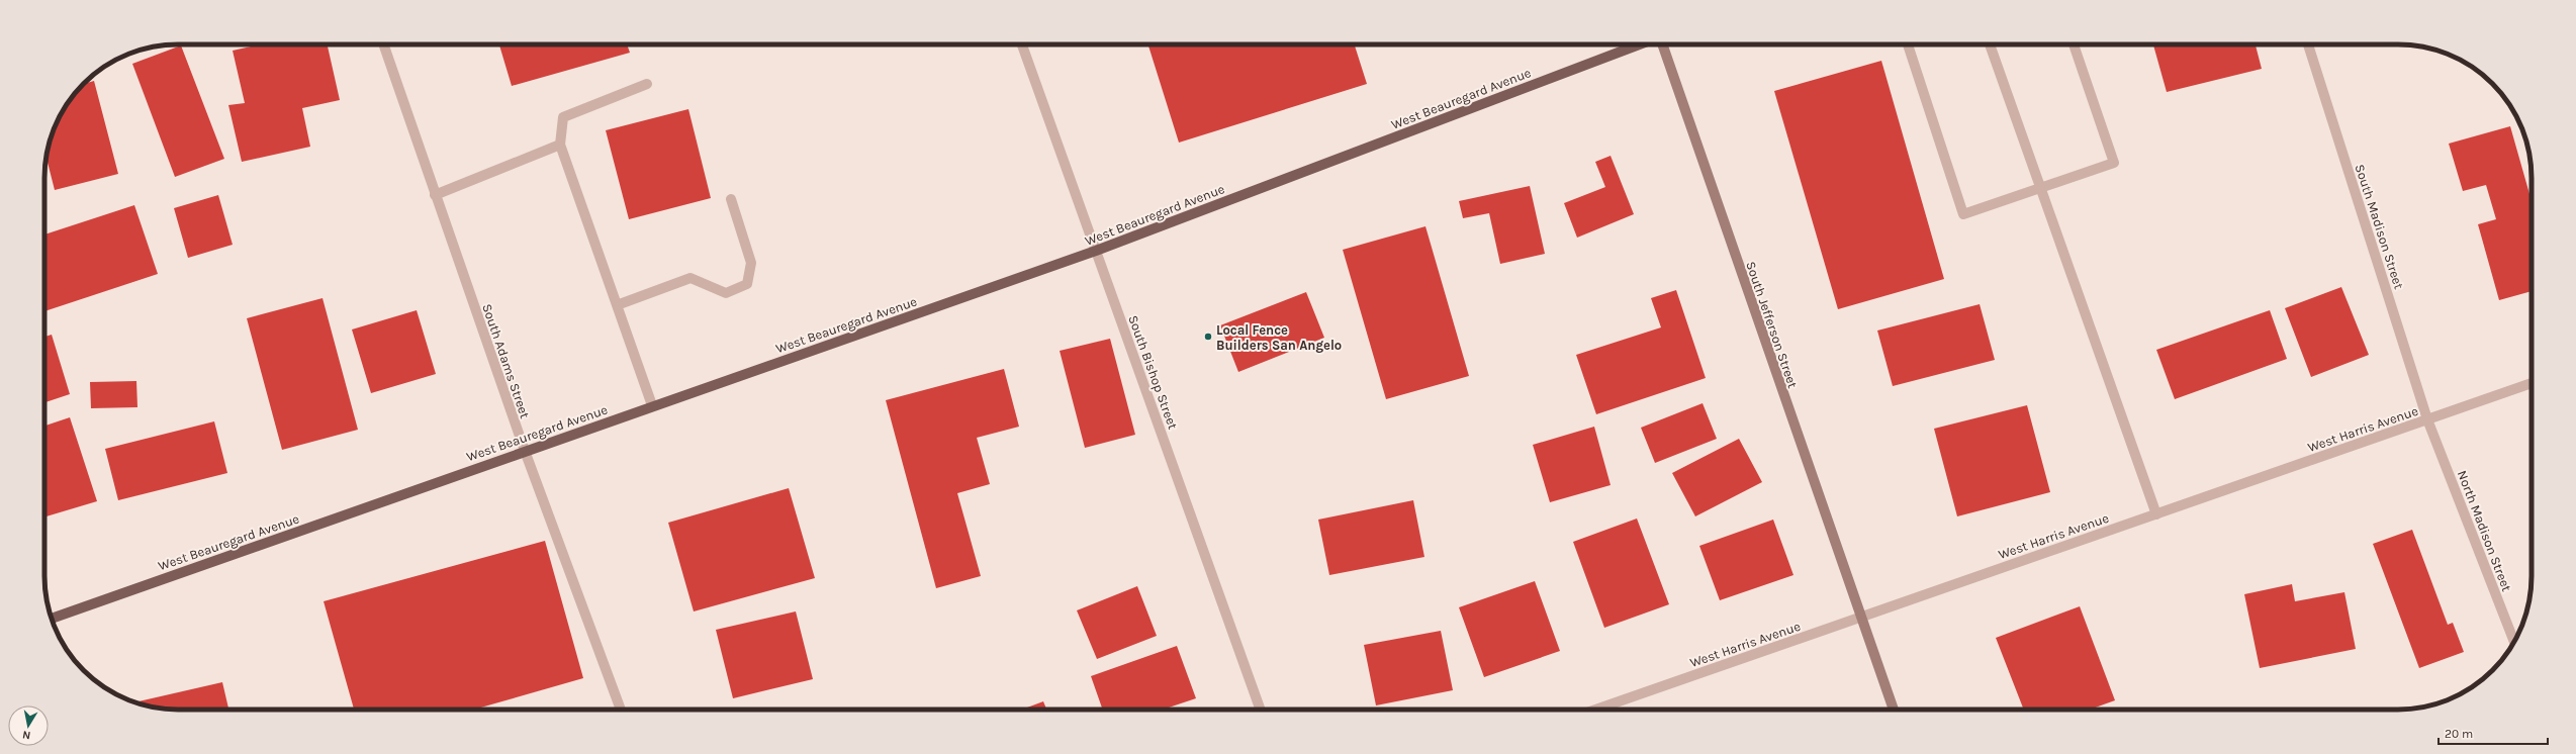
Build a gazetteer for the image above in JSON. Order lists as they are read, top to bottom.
{
  "streets": {
    "main road": ["West Beauregard Avenue"],
    "street": [
      "South Madison Street",
      "South Jefferson Street",
      "South Adams Street",
      "South Bishop Street",
      "West Harris Avenue",
      "North Madison Street"
    ]
  },
  "crossings": [
    ["West Beauregard Avenue", "South Adams Street"],
    ["West Beauregard Avenue", "South Bishop Street"],
    ["South Madison Street", "West Harris Avenue"],
    ["South Madison Street", "North Madison Street"],
    ["South Jefferson Street", "West Harris Avenue"],
    ["West Harris Avenue", "North Madison Street"]
  ],
  "places": ["Local Fence Builders San Angelo"],
  "scale_bar": "20 m",
  "north": "bottom"
}
